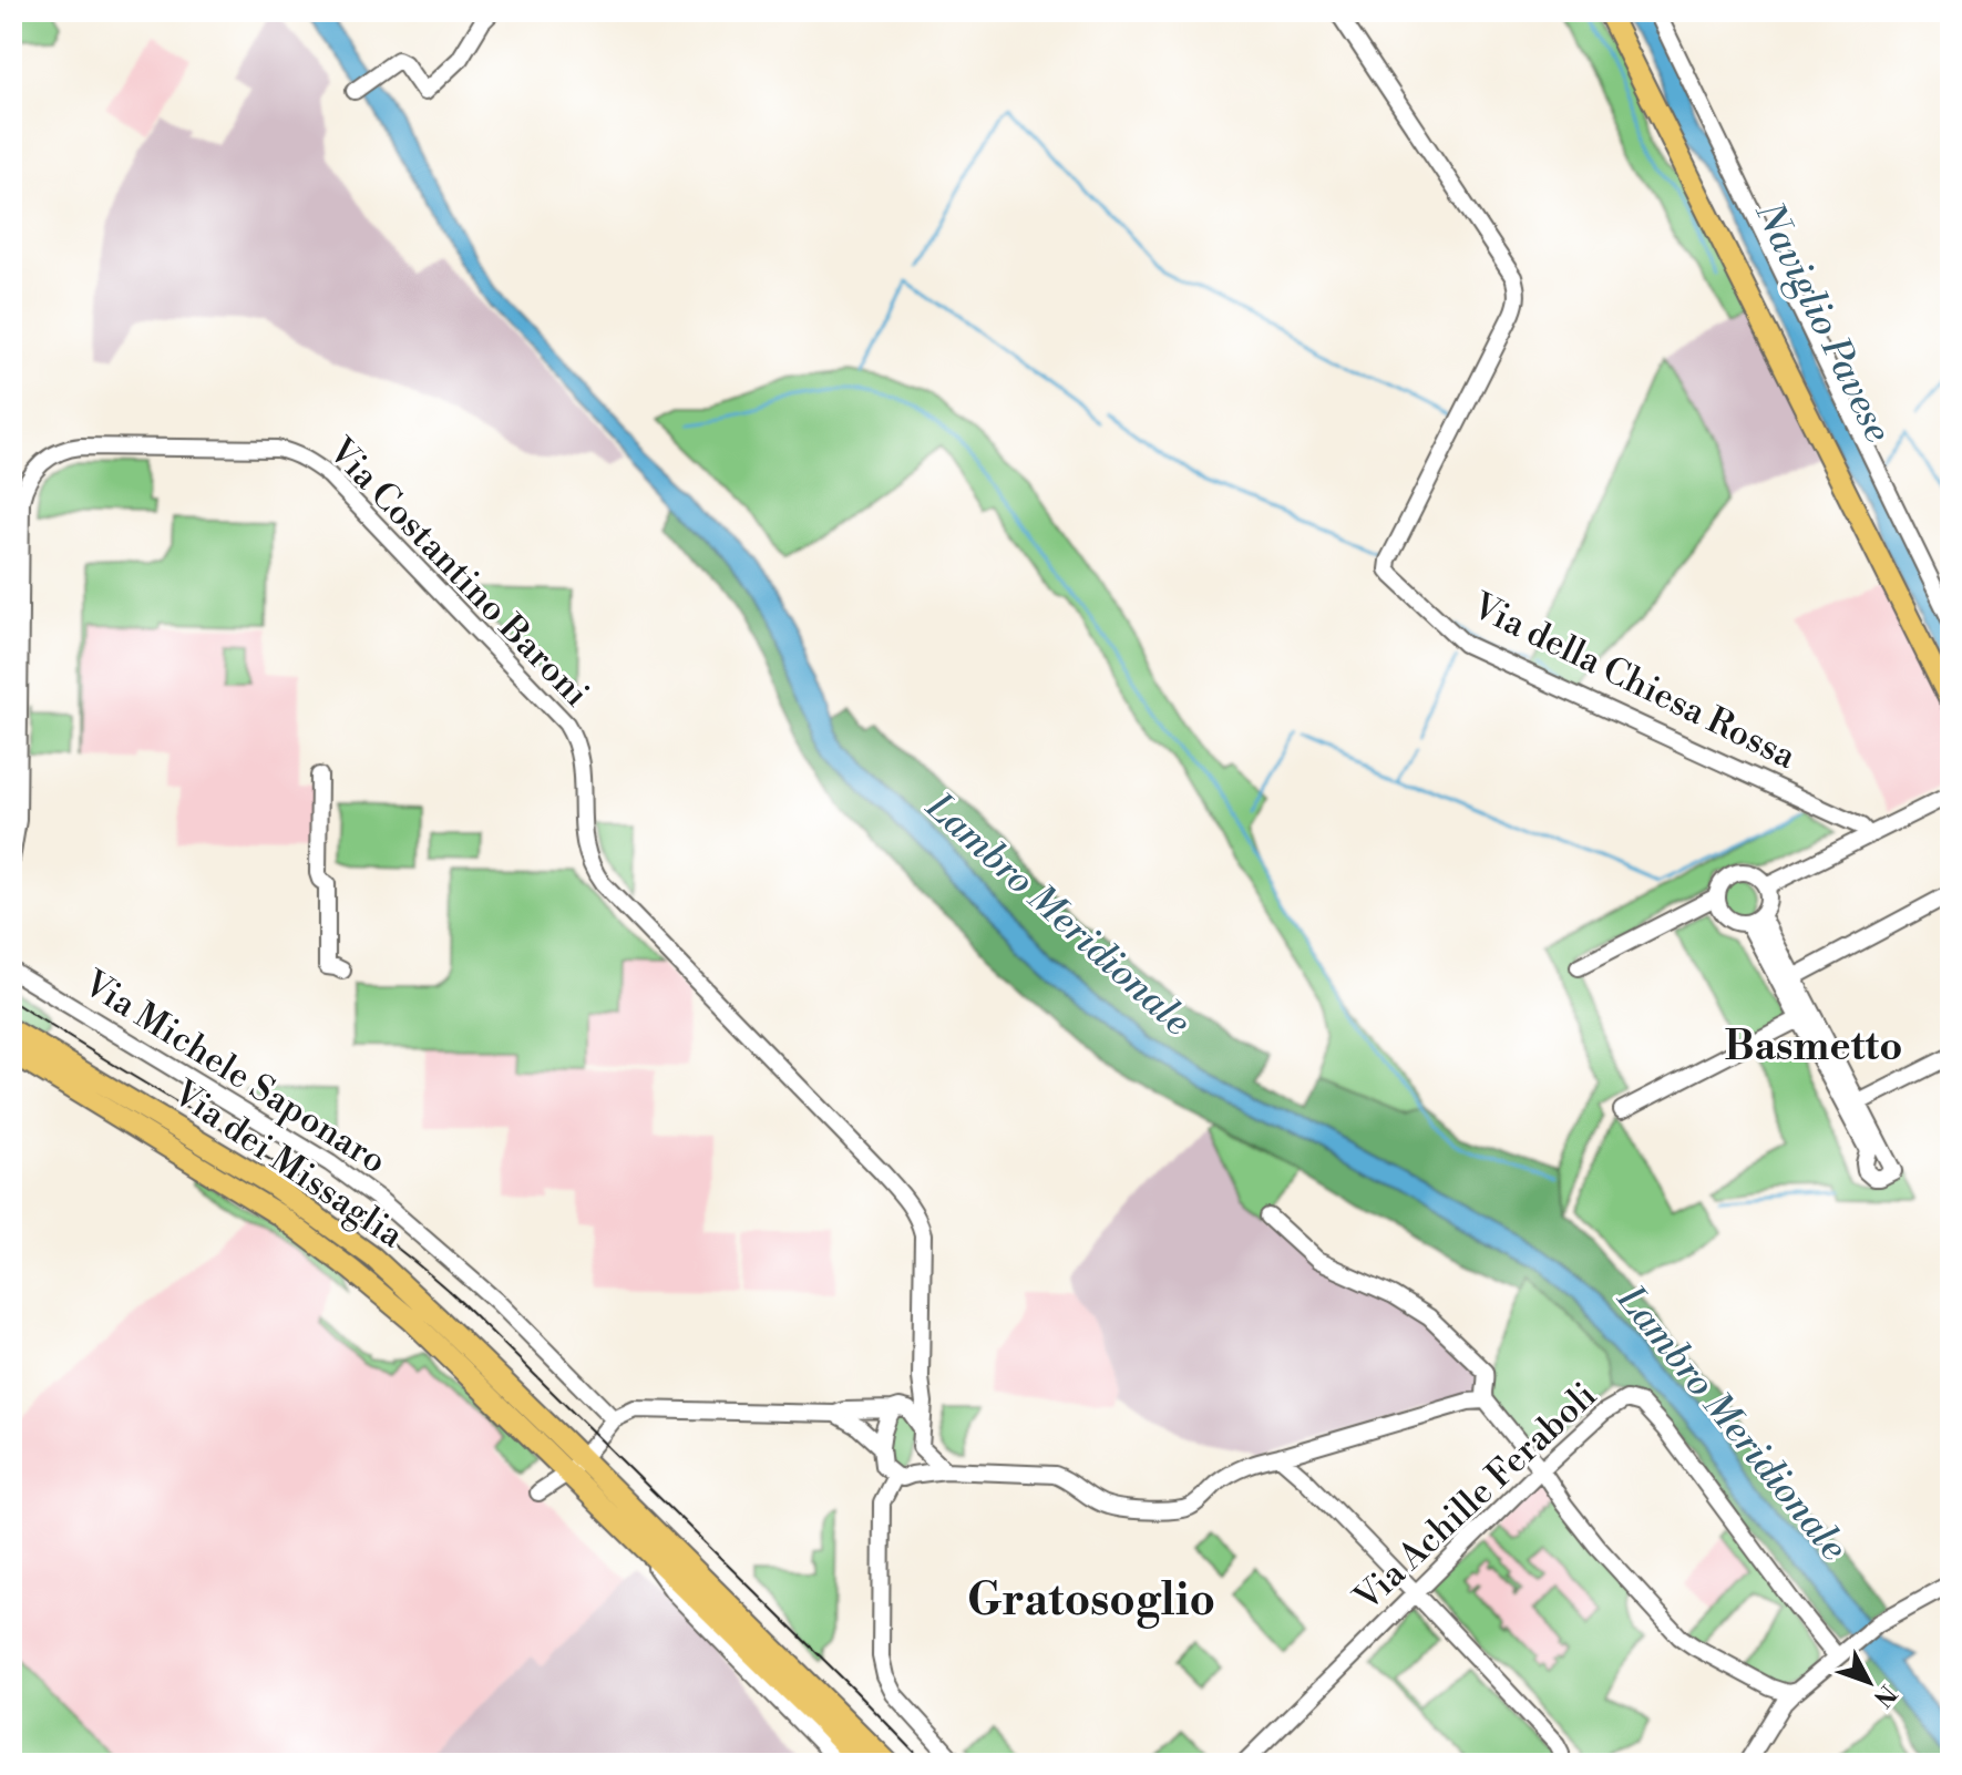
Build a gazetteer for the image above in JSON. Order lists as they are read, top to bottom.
{
  "streets": {
    "main road": ["Via dei Missaglia"],
    "street": [
      "Via Costantino Baroni",
      "Via della Chiesa Rossa",
      "Via Michele Saponaro",
      "Via Achille Feraboli"
    ]
  },
  "districts": ["Basmetto", "Gratosoglio"],
  "water": ["Naviglio Pavese", "Lambro Meridionale"],
  "north": "bottom right"
}
